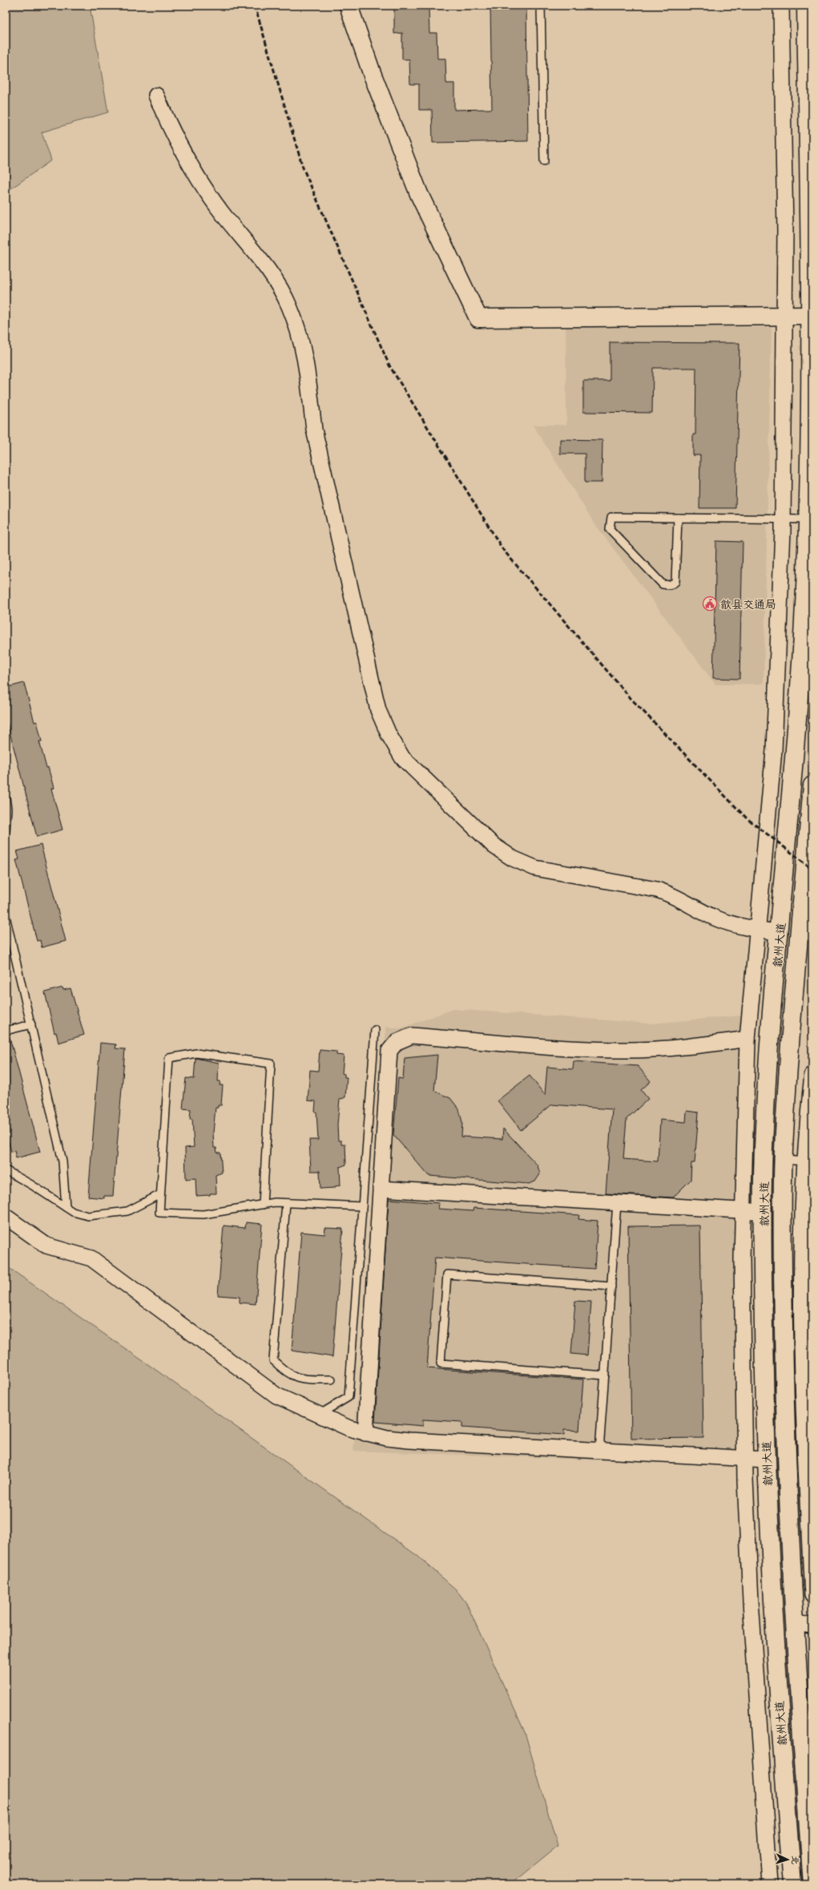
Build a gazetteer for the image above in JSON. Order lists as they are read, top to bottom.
{
  "streets": {
    "main road": ["歙州大道"]
  },
  "places": {
    "public building": ["歙县交通局"]
  },
  "north": "right"
}
